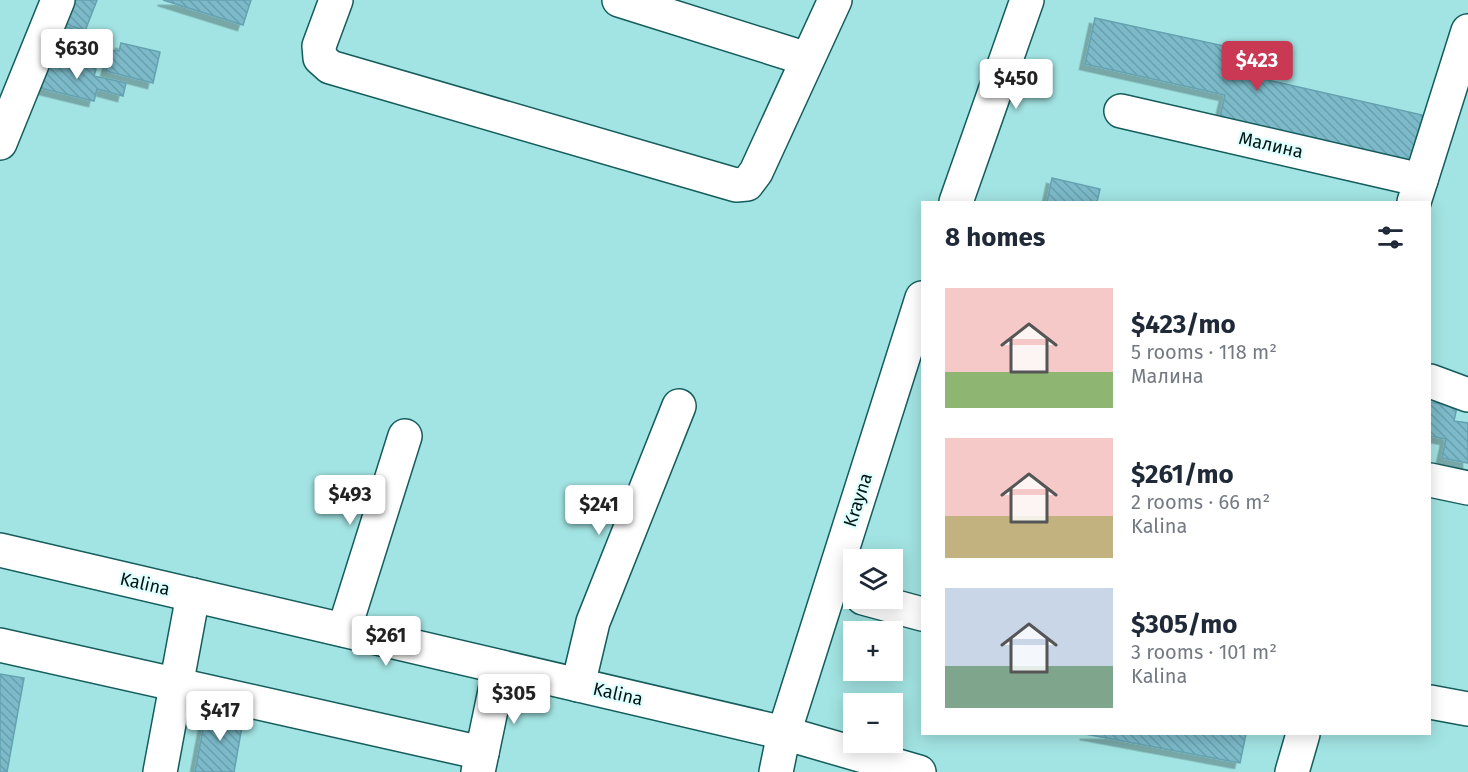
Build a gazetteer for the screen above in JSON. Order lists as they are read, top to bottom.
{
  "streets": {
    "street": ["Малина", "Krayna", "Kalina"]
  },
  "crossings": [
    ["Krayna", "Kalina"]
  ],
  "page": {
    "price": [
      "$630",
      "$423",
      "$450",
      "$493",
      "$241",
      "$261",
      "$305",
      "$417"
    ],
    "heading": "8 homes",
    "list": [
      {
        "name": "$423/mo",
        "note": "5 rooms · 118 m² · Малина"
      },
      {
        "name": "$261/mo",
        "note": "2 rooms · 66 m² · Kalina"
      },
      {
        "name": "$305/mo",
        "note": "3 rooms · 101 m² · Kalina"
      }
    ],
    "map_buttons": ["+", "−"]
  }
}
